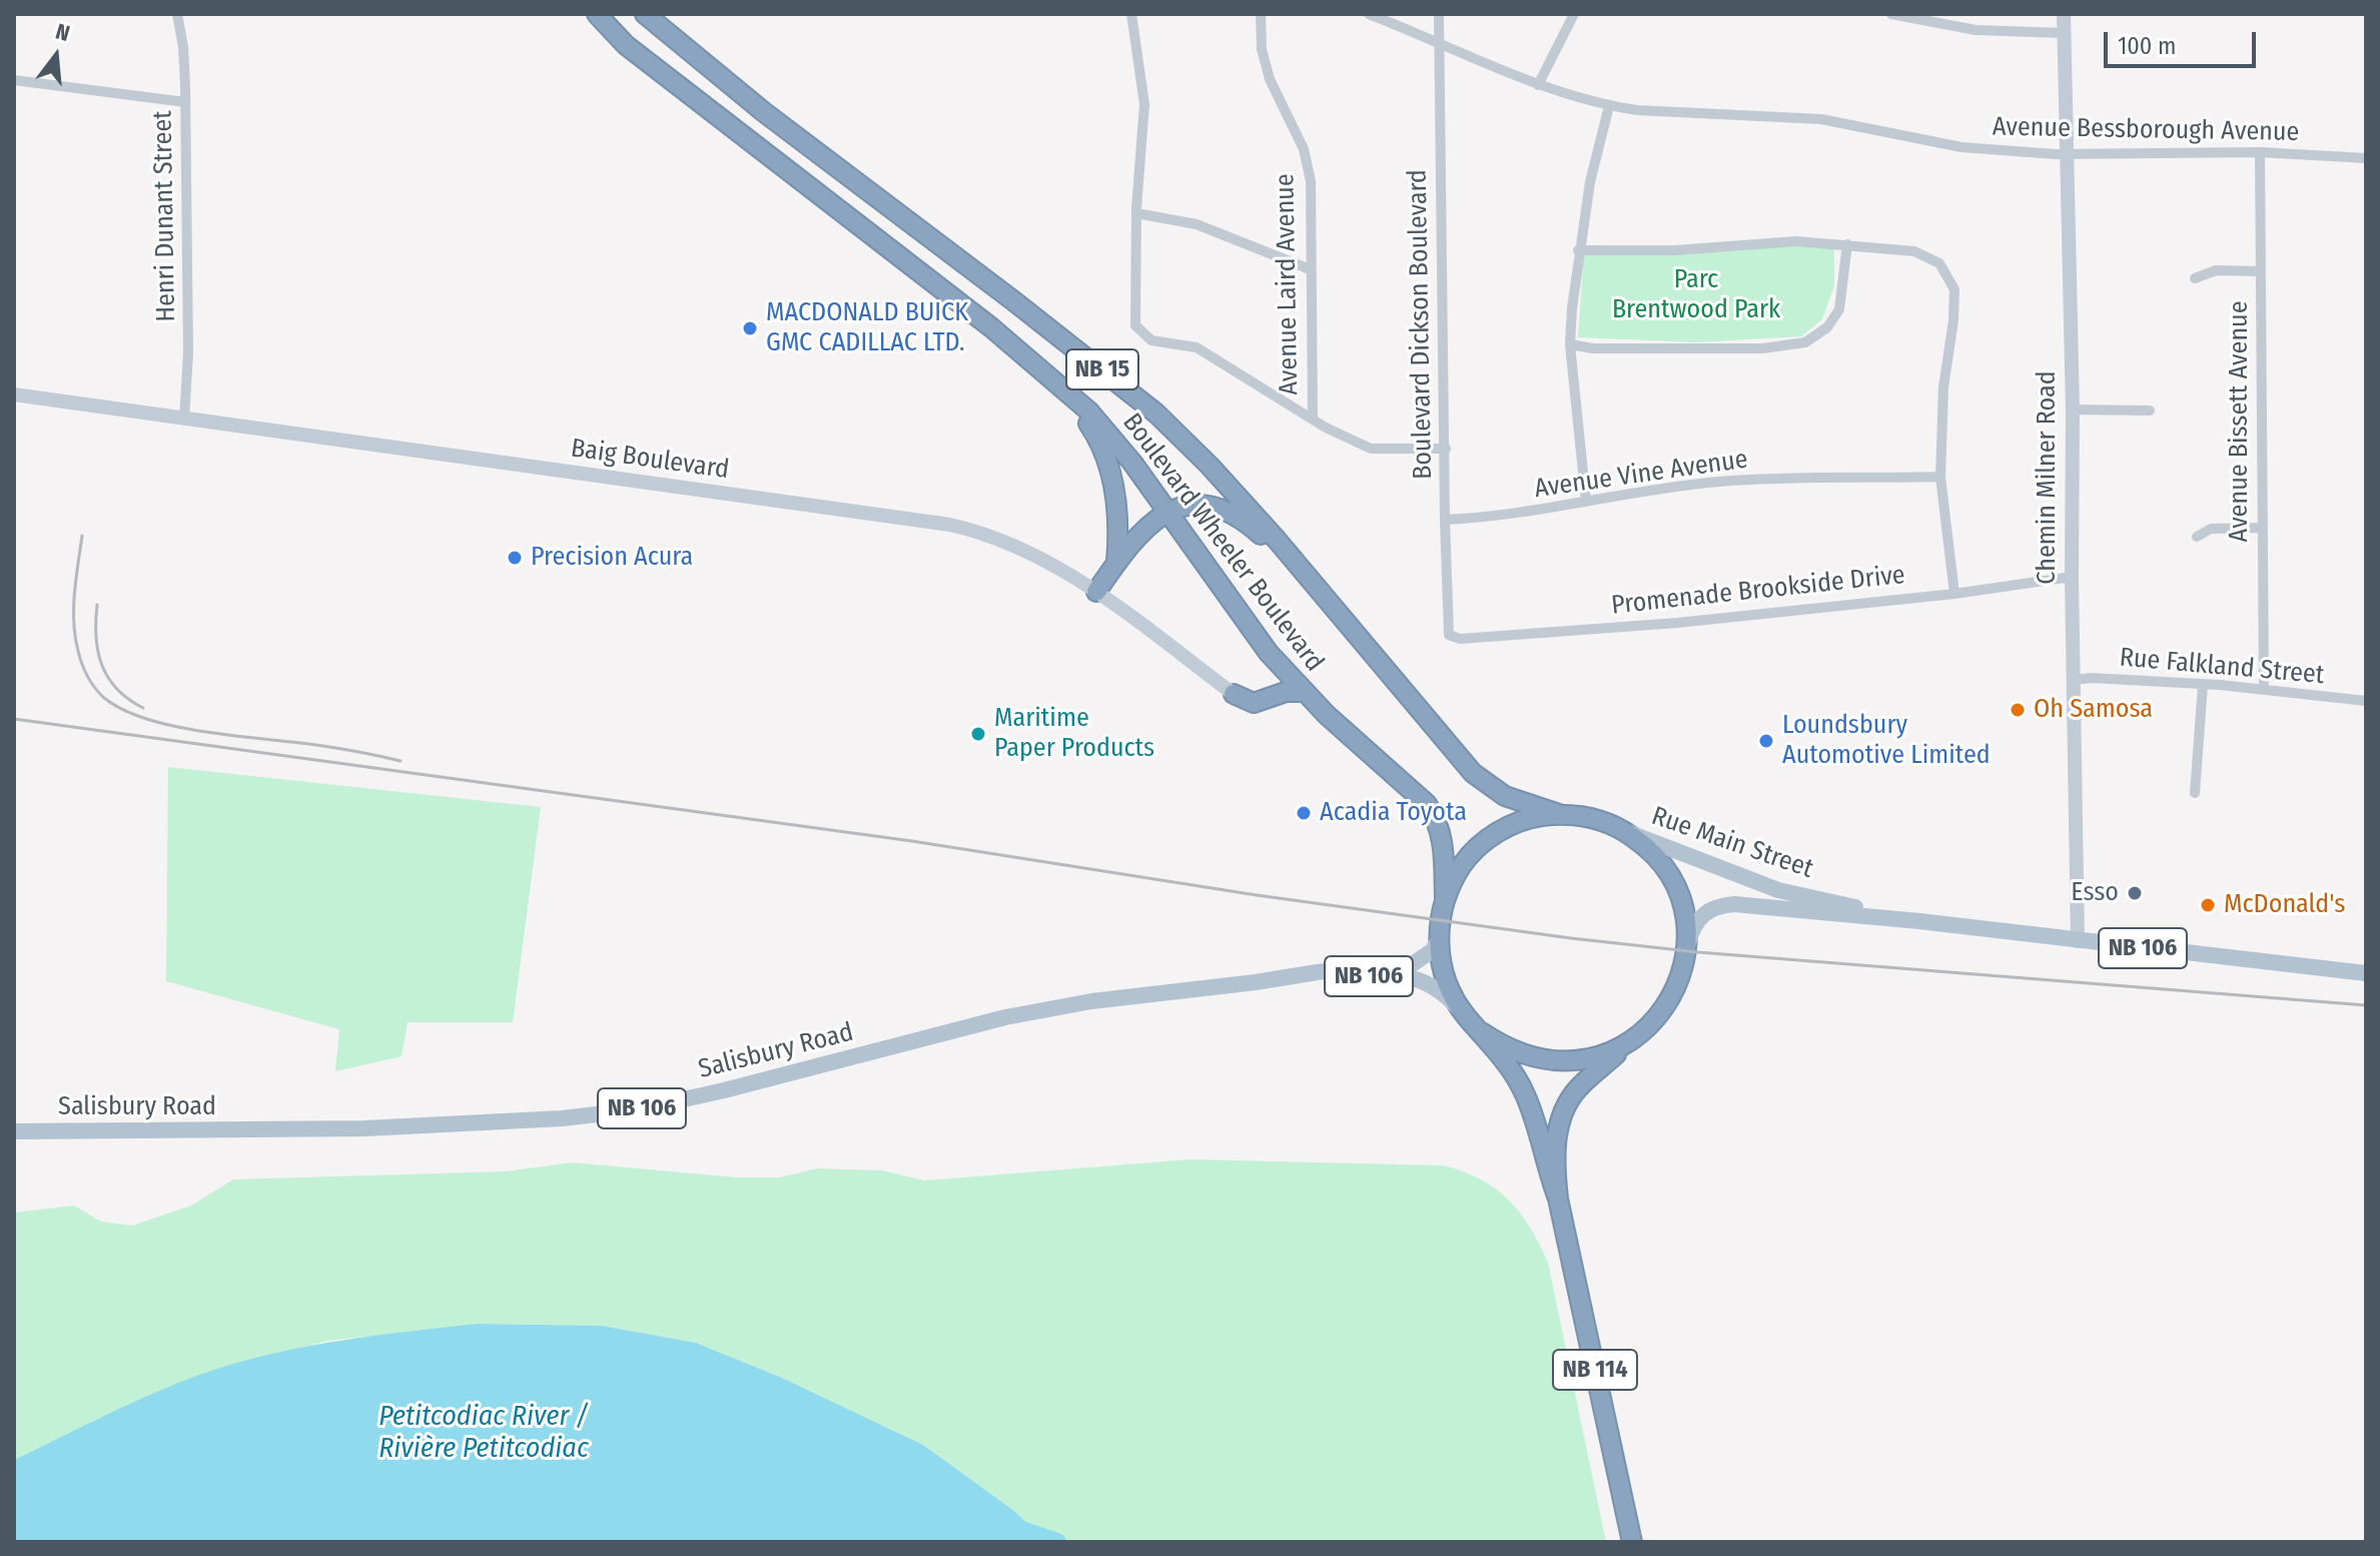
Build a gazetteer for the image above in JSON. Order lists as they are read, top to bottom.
{
  "streets": {
    "highway": ["NB 15", "Boulevard Wheeler Boulevard", "NB 114"],
    "main road": ["Rue Main Street", "NB 106", "Salisbury Road"],
    "street": [
      "Avenue Bessborough Avenue",
      "Henri Dunant Street",
      "Avenue Laird Avenue",
      "Boulevard Dickson Boulevard",
      "Avenue Bissett Avenue",
      "Baig Boulevard",
      "Avenue Vine Avenue",
      "Chemin Milner Road",
      "Promenade Brookside Drive",
      "Rue Falkland Street"
    ]
  },
  "crossings": [
    ["Avenue Bessborough Avenue", "Boulevard Dickson Boulevard"],
    ["Avenue Bessborough Avenue", "Avenue Bissett Avenue"],
    ["Avenue Bessborough Avenue", "Chemin Milner Road"],
    ["Henri Dunant Street", "Baig Boulevard"],
    ["Boulevard Dickson Boulevard", "Avenue Vine Avenue"],
    ["Boulevard Dickson Boulevard", "Promenade Brookside Drive"],
    ["Avenue Bissett Avenue", "Rue Falkland Street"],
    ["Chemin Milner Road", "Promenade Brookside Drive"],
    ["Chemin Milner Road", "Rue Falkland Street"],
    ["Chemin Milner Road", "Rue Main Street"],
    ["Boulevard Wheeler Boulevard", "Rue Main Street"],
    ["Boulevard Wheeler Boulevard", "Salisbury Road"],
    ["Boulevard Wheeler Boulevard", "NB 114"],
    ["Rue Main Street", "Salisbury Road"],
    ["Rue Main Street", "NB 114"],
    ["Salisbury Road", "NB 114"]
  ],
  "water": ["Petitcodiac River / Rivière Petitcodiac"],
  "parks": ["Parc Brentwood Park"],
  "places": [
    "MACDONALD BUICK GMC CADILLAC LTD.",
    "Precision Acura",
    "Oh Samosa",
    "Maritime Paper Products",
    "Loundsbury Automotive Limited",
    "Acadia Toyota",
    "Esso",
    "McDonald's"
  ],
  "scale_bar": "100 m",
  "north": "top"
}
